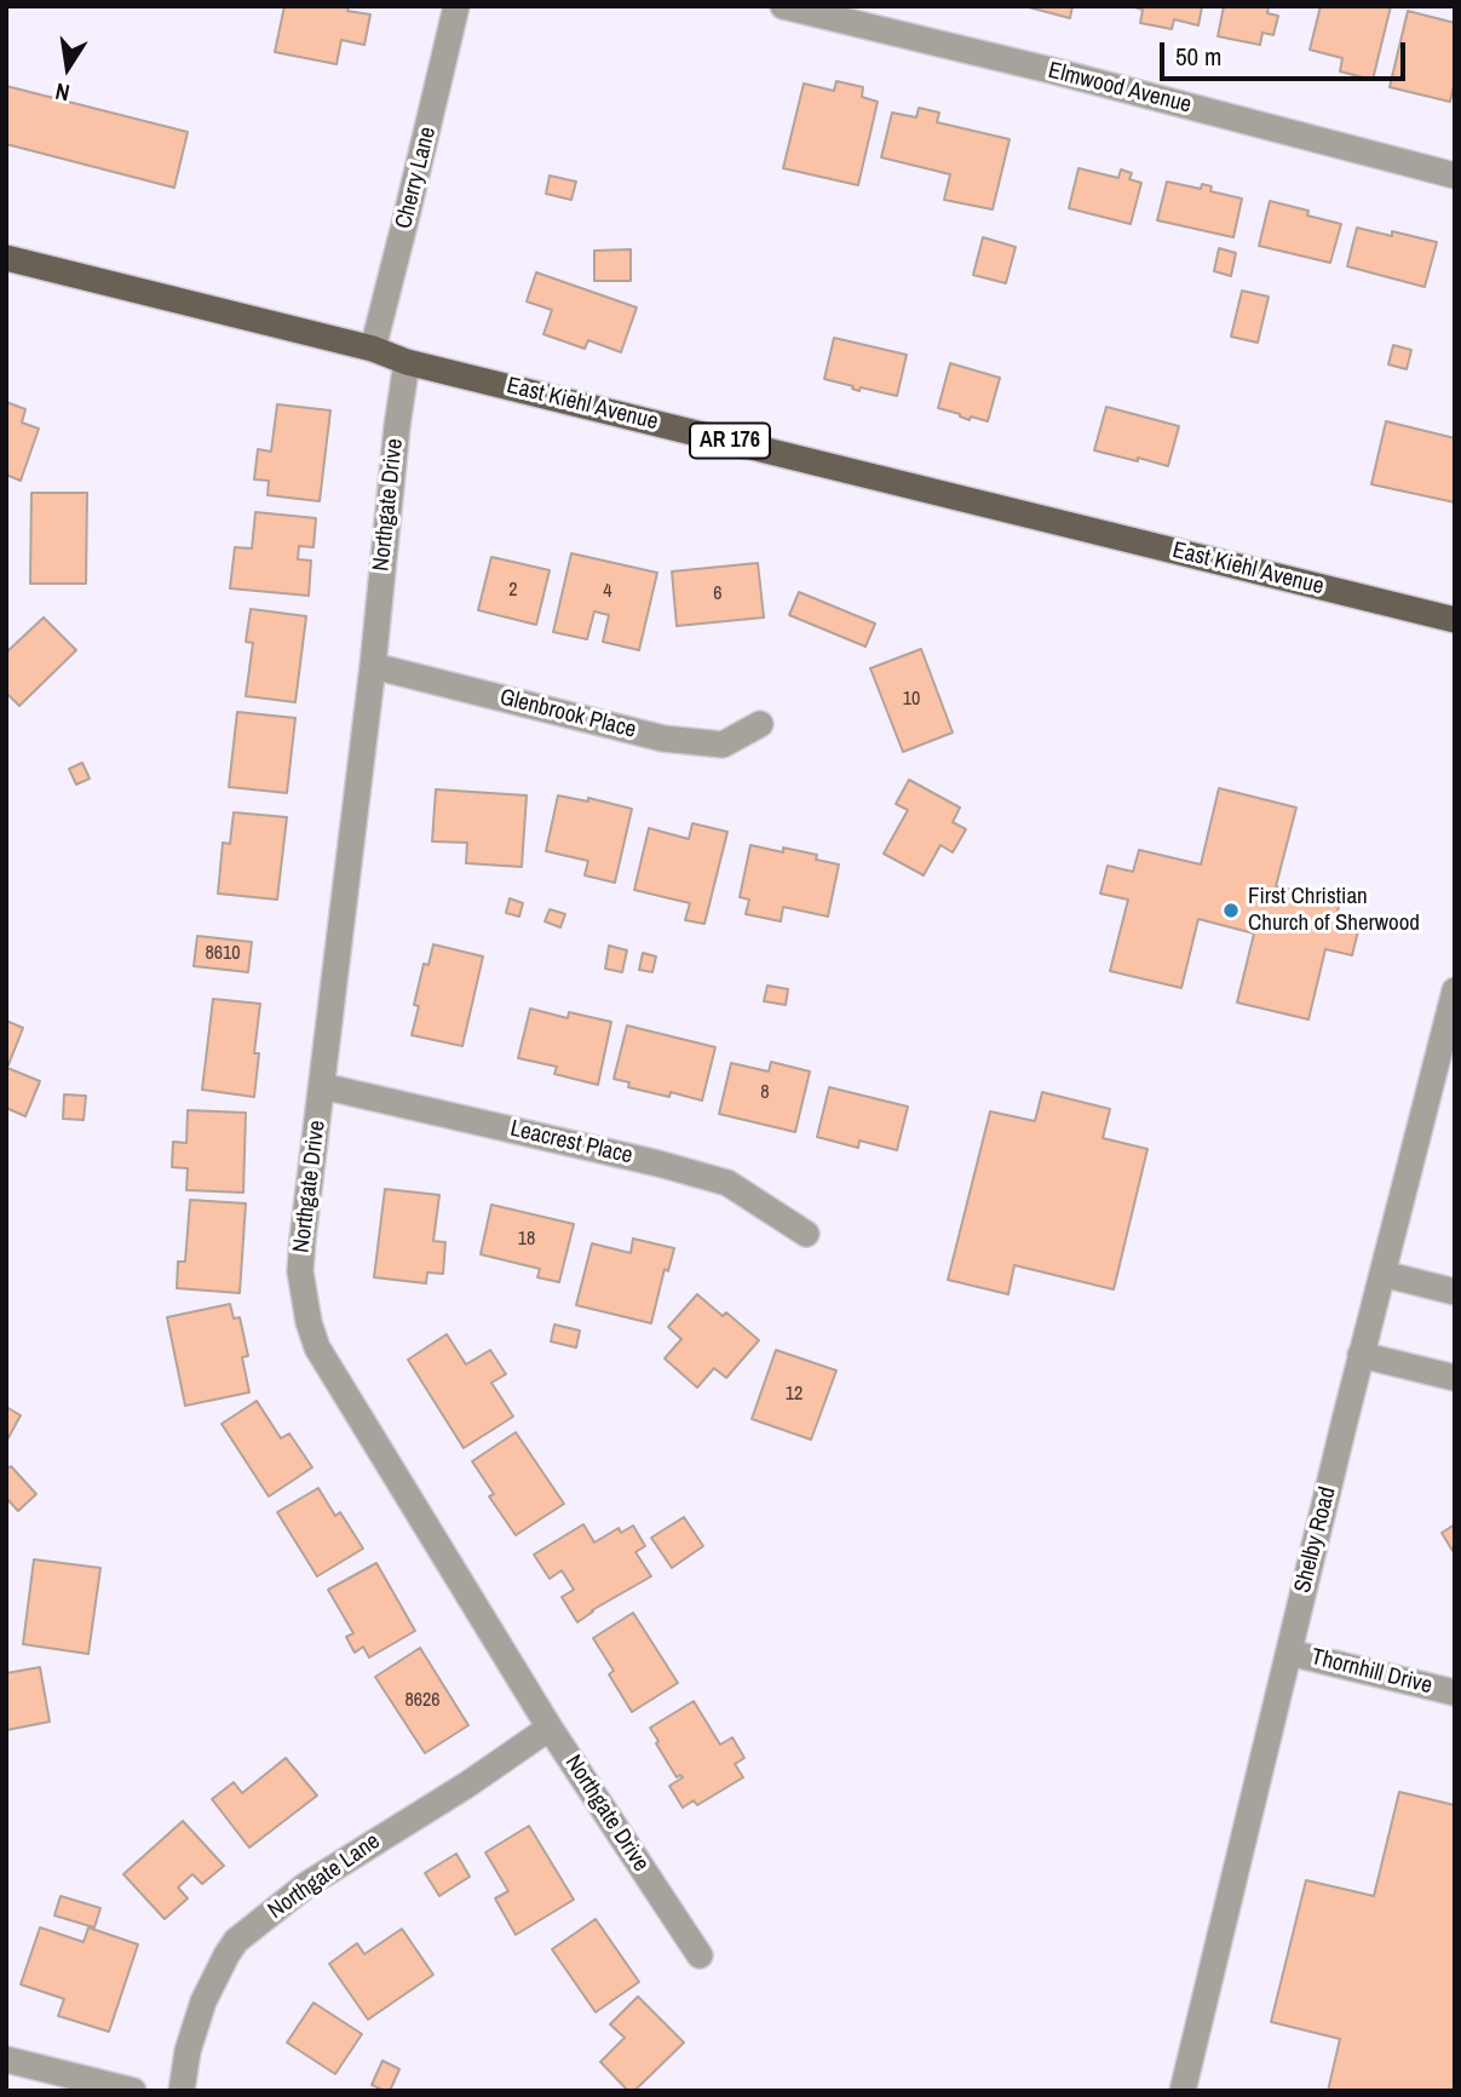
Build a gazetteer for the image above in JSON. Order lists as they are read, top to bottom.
{
  "streets": {
    "main road": ["East Kiehl Avenue", "AR 176"],
    "street": [
      "Elmwood Avenue",
      "Cherry Lane",
      "Northgate Drive",
      "Glenbrook Place",
      "Leacrest Place",
      "Shelby Road",
      "Thornhill Drive",
      "Northgate Lane"
    ]
  },
  "crossings": [
    ["Cherry Lane", "East Kiehl Avenue"],
    ["East Kiehl Avenue", "Northgate Drive"],
    ["Northgate Drive", "Glenbrook Place"],
    ["Northgate Drive", "Leacrest Place"],
    ["Northgate Drive", "Northgate Lane"],
    ["Shelby Road", "Thornhill Drive"]
  ],
  "places": ["First Christian Church of Sherwood"],
  "house_numbers": [
    "2",
    "4",
    "6",
    "10",
    "8610",
    "8",
    "18",
    "12",
    "8626"
  ],
  "scale_bar": "50 m",
  "north": "bottom"
}
